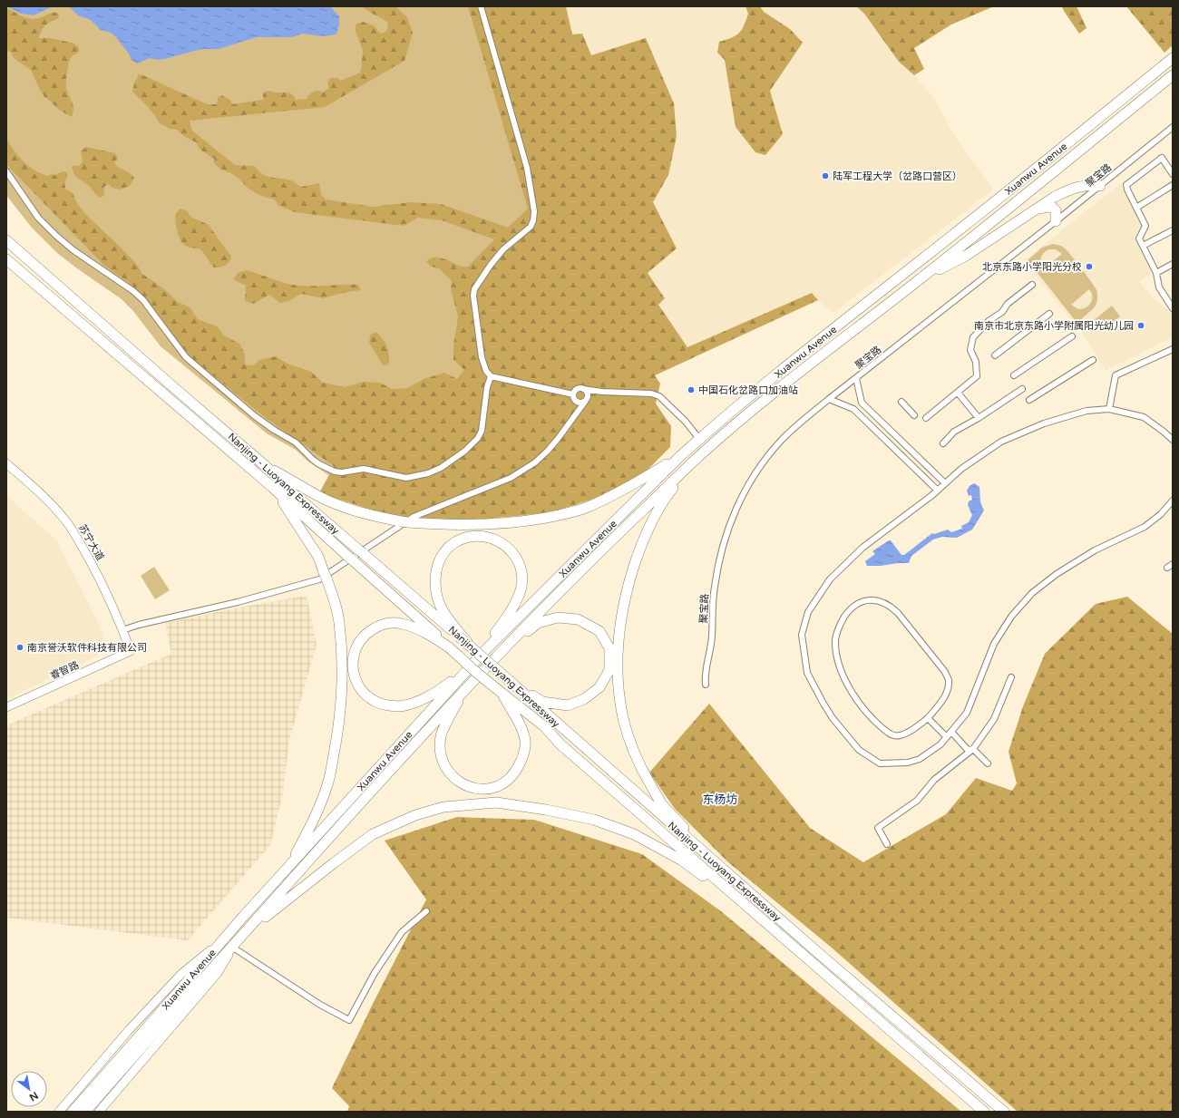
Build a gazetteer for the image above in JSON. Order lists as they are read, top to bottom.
{
  "streets": {
    "highway": ["Xuanwu Avenue", "Nanjing - Luoyang Expressway"],
    "street": ["聚宝路", "苏宁大道", "睿智路"]
  },
  "crossings": [
    ["苏宁大道", "睿智路"]
  ],
  "districts": ["东杨坊"],
  "places": [
    "陆军工程大学（岔路口营区）",
    "北京东路小学阳光分校",
    "南京市北京东路小学附属阳光幼儿园",
    "中国石化岔路口加油站",
    "南京誉沃软件科技有限公司"
  ],
  "north": "bottom right"
}
